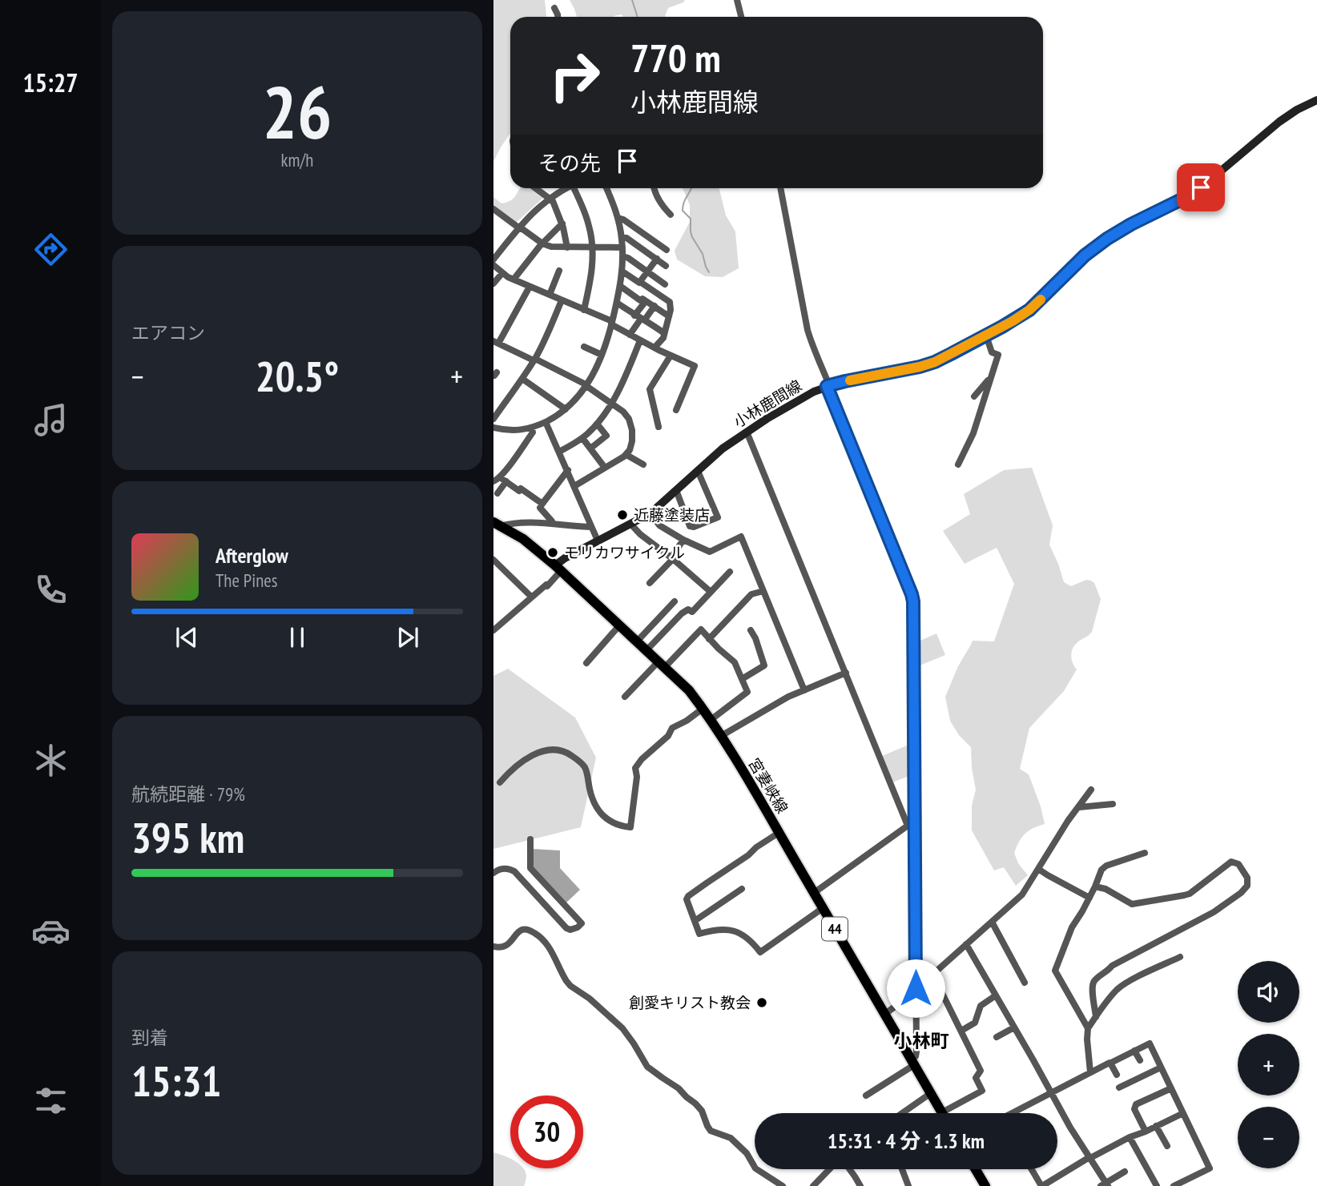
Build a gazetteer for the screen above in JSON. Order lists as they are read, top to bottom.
{
  "streets": {
    "main road": ["小林鹿間線", "宮妻峡線", "44"]
  },
  "crossings": [
    ["小林鹿間線", "宮妻峡線"]
  ],
  "districts": ["小林町"],
  "places": ["近藤塗装店", "モリカワサイクル", "創愛キリスト教会"],
  "page": {
    "tabs": "15:27",
    "tile": [
      ["26", "km/h"],
      "エアコン",
      ["航続距離 · 79%", "395 km"],
      ["到着", "15:31"]
    ],
    "turn": ["770 m", "小林鹿間線"],
    "then": "その先",
    "heat": ["−", "20.5°", "+"],
    "song": ["Afterglow", "The Pines"],
    "map_buttons": ["+", "−"],
    "limit": "30",
    "trip": "15:31 · 4 分 · 1.3 km"
  }
}
